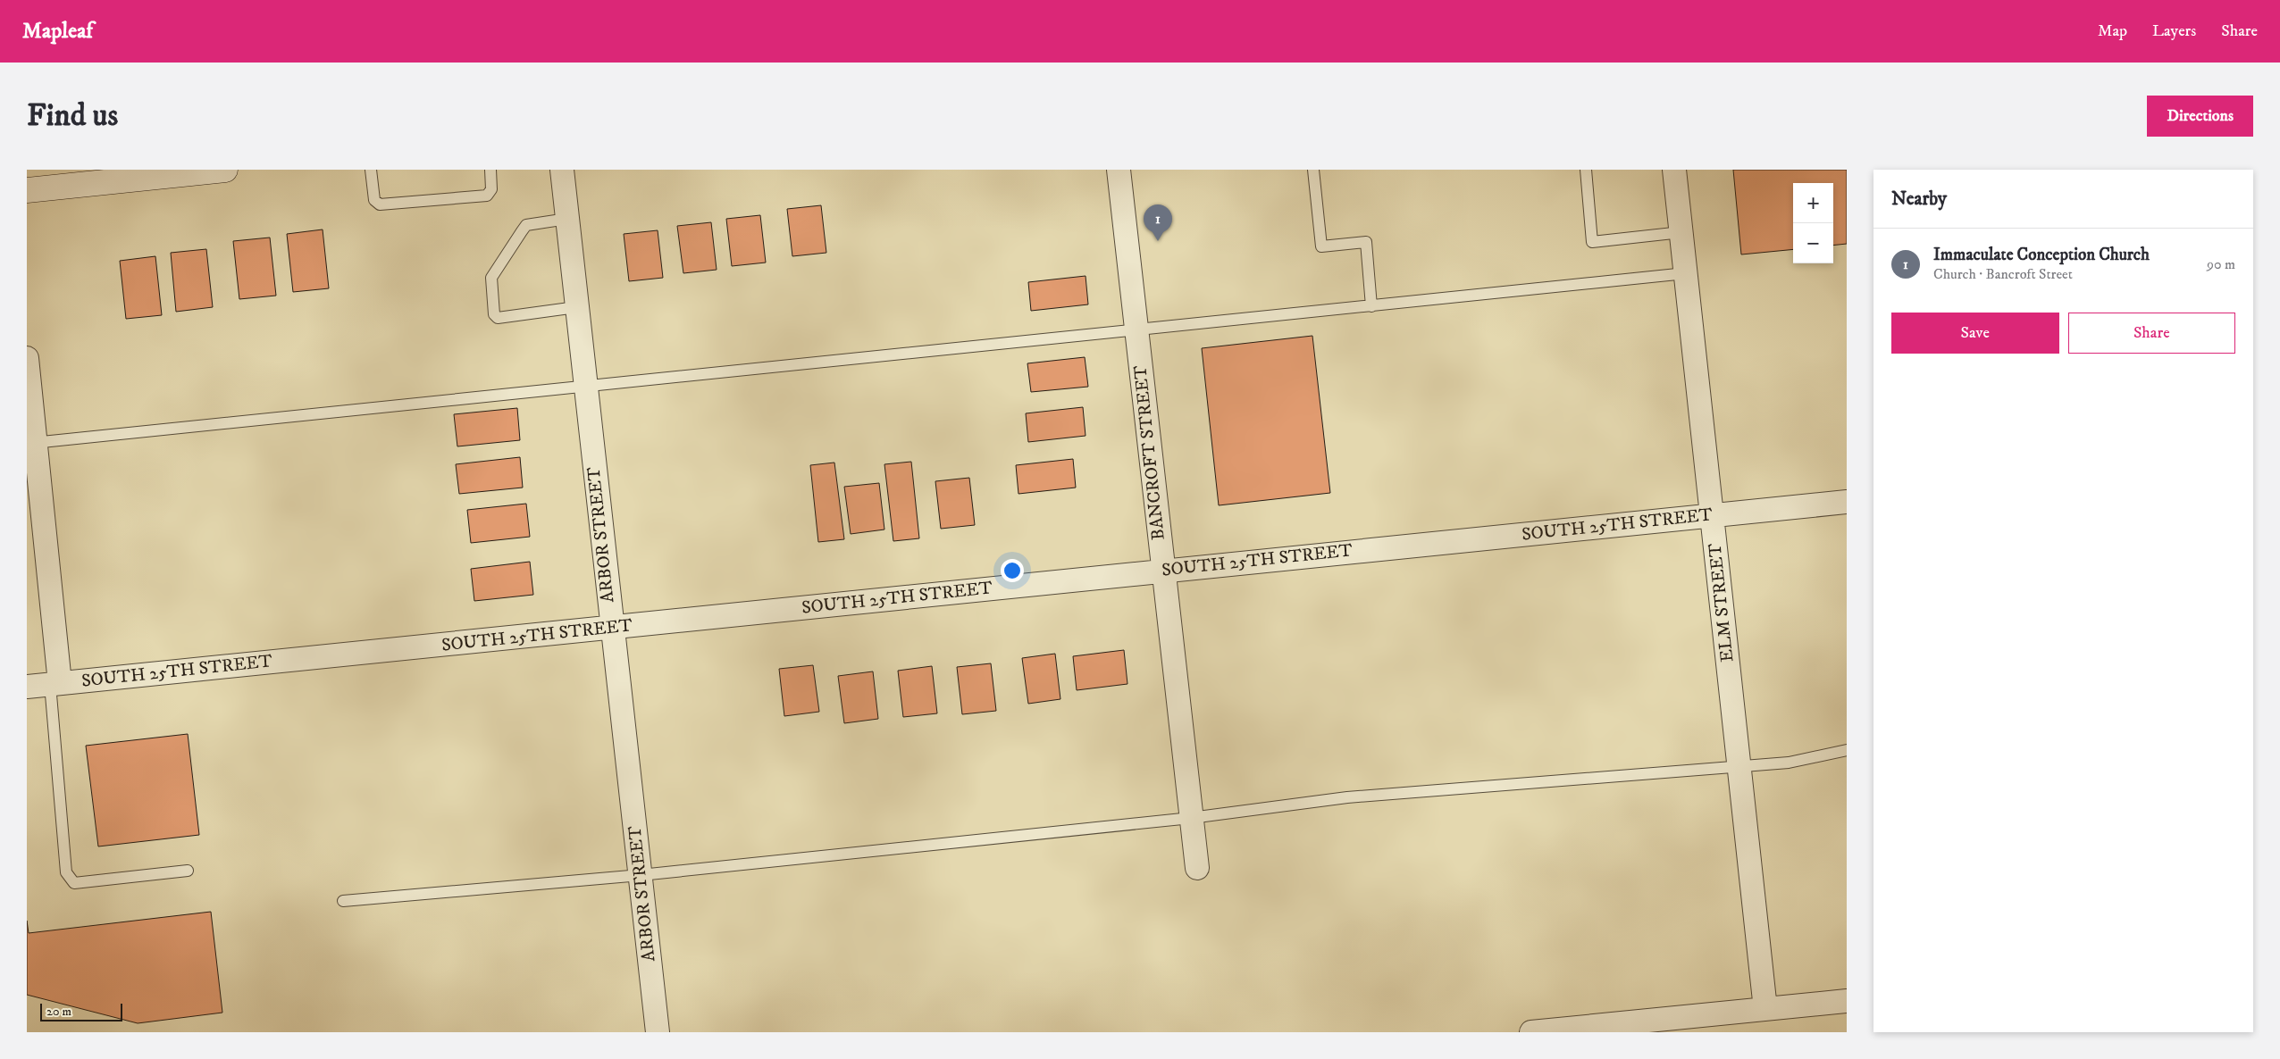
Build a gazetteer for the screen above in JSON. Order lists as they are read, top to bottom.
{
  "streets": {
    "street": [
      "BANCROFT STREET",
      "SOUTH 25TH STREET",
      "ARBOR STREET",
      "ELM STREET"
    ]
  },
  "crossings": [
    ["BANCROFT STREET", "SOUTH 25TH STREET"],
    ["SOUTH 25TH STREET", "ARBOR STREET"],
    ["SOUTH 25TH STREET", "ELM STREET"]
  ],
  "scale_bar": "20 m",
  "page": {
    "header": "Mapleaf",
    "nav": ["Map", "Layers", "Share"],
    "buttons": [
      "Directions",
      ["Save", "Share"]
    ],
    "title": "Find us",
    "heading": "Nearby",
    "map_buttons": ["+", "−"],
    "pins": "1",
    "list": [
      {
        "mark": "1",
        "name": "Immaculate Conception Church",
        "note": "Church · Bancroft Street",
        "value": "90 m"
      }
    ],
    "scale": "20 m"
  }
}
